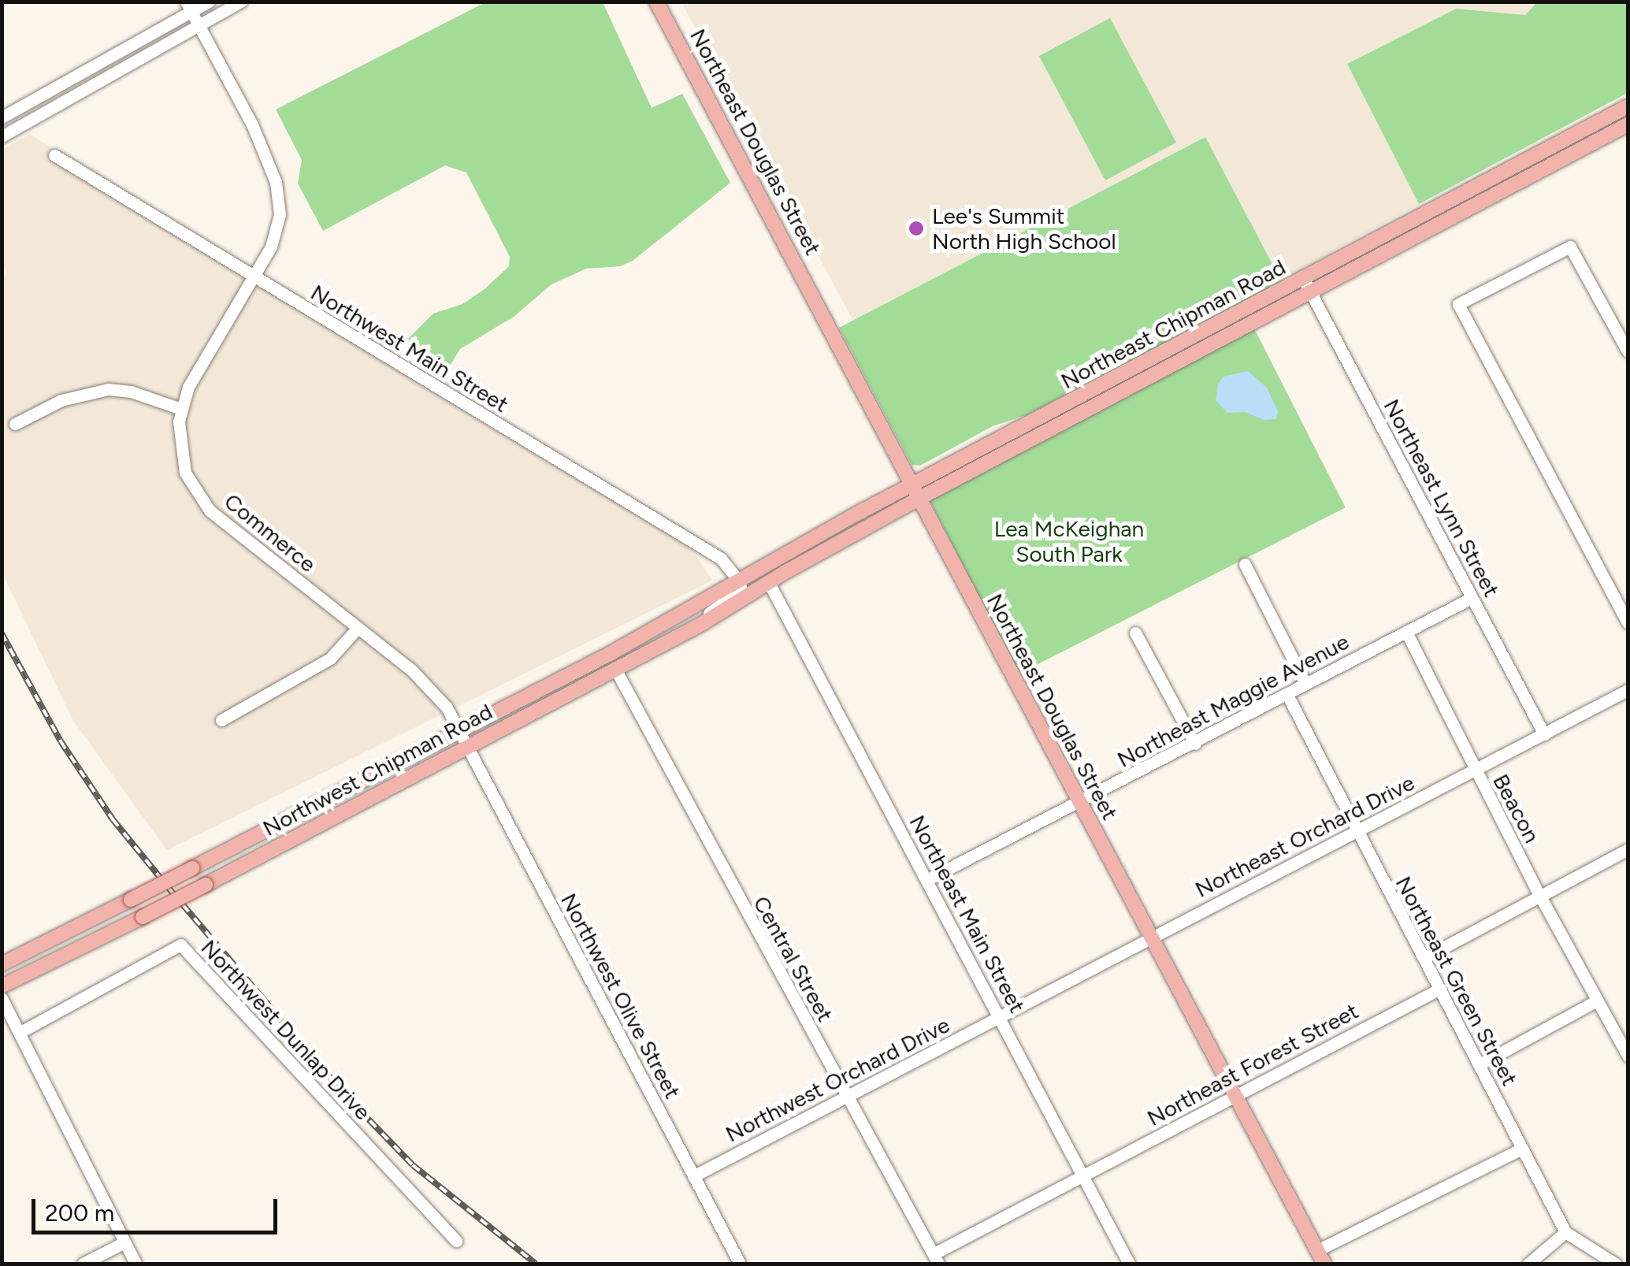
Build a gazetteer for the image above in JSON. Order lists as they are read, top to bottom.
{
  "streets": {
    "main road": ["Northeast Douglas Street", "Northeast Chipman Road", "Northwest Chipman Road"],
    "street": [
      "Northwest Main Street",
      "Northeast Lynn Street",
      "Commerce",
      "Northeast Maggie Avenue",
      "Beacon",
      "Northeast Orchard Drive",
      "Northeast Main Street",
      "Central Street",
      "Northeast Green Street",
      "Northwest Olive Street",
      "Northwest Dunlap Drive",
      "Northeast Forest Street",
      "Northwest Orchard Drive"
    ]
  },
  "crossings": [
    ["Northeast Douglas Street", "Northeast Chipman Road"],
    ["Northeast Douglas Street", "Northeast Maggie Avenue"],
    ["Northeast Douglas Street", "Northeast Orchard Drive"],
    ["Northeast Douglas Street", "Northeast Forest Street"],
    ["Northeast Chipman Road", "Northwest Main Street"],
    ["Northeast Chipman Road", "Northeast Lynn Street"],
    ["Northeast Chipman Road", "Northwest Chipman Road"],
    ["Northeast Chipman Road", "Northeast Main Street"],
    ["Northwest Main Street", "Commerce"],
    ["Northwest Main Street", "Northwest Chipman Road"],
    ["Northeast Lynn Street", "Northeast Maggie Avenue"],
    ["Northeast Lynn Street", "Northeast Orchard Drive"],
    ["Commerce", "Northwest Chipman Road"],
    ["Commerce", "Northwest Olive Street"],
    ["Northeast Maggie Avenue", "Beacon"],
    ["Northeast Maggie Avenue", "Northeast Main Street"],
    ["Northeast Maggie Avenue", "Northeast Green Street"],
    ["Northwest Chipman Road", "Northeast Main Street"],
    ["Northwest Chipman Road", "Central Street"],
    ["Northwest Chipman Road", "Northwest Olive Street"],
    ["Beacon", "Northeast Orchard Drive"],
    ["Northeast Orchard Drive", "Northeast Main Street"],
    ["Northeast Orchard Drive", "Northeast Green Street"],
    ["Northeast Orchard Drive", "Northwest Orchard Drive"],
    ["Northeast Main Street", "Northeast Forest Street"],
    ["Northeast Main Street", "Northwest Orchard Drive"],
    ["Central Street", "Northeast Forest Street"],
    ["Central Street", "Northwest Orchard Drive"],
    ["Northeast Green Street", "Northeast Forest Street"],
    ["Northwest Olive Street", "Northwest Orchard Drive"]
  ],
  "parks": ["Lea McKeighan South Park"],
  "places": ["Lee's Summit North High School"],
  "scale_bar": "200 m"
}
